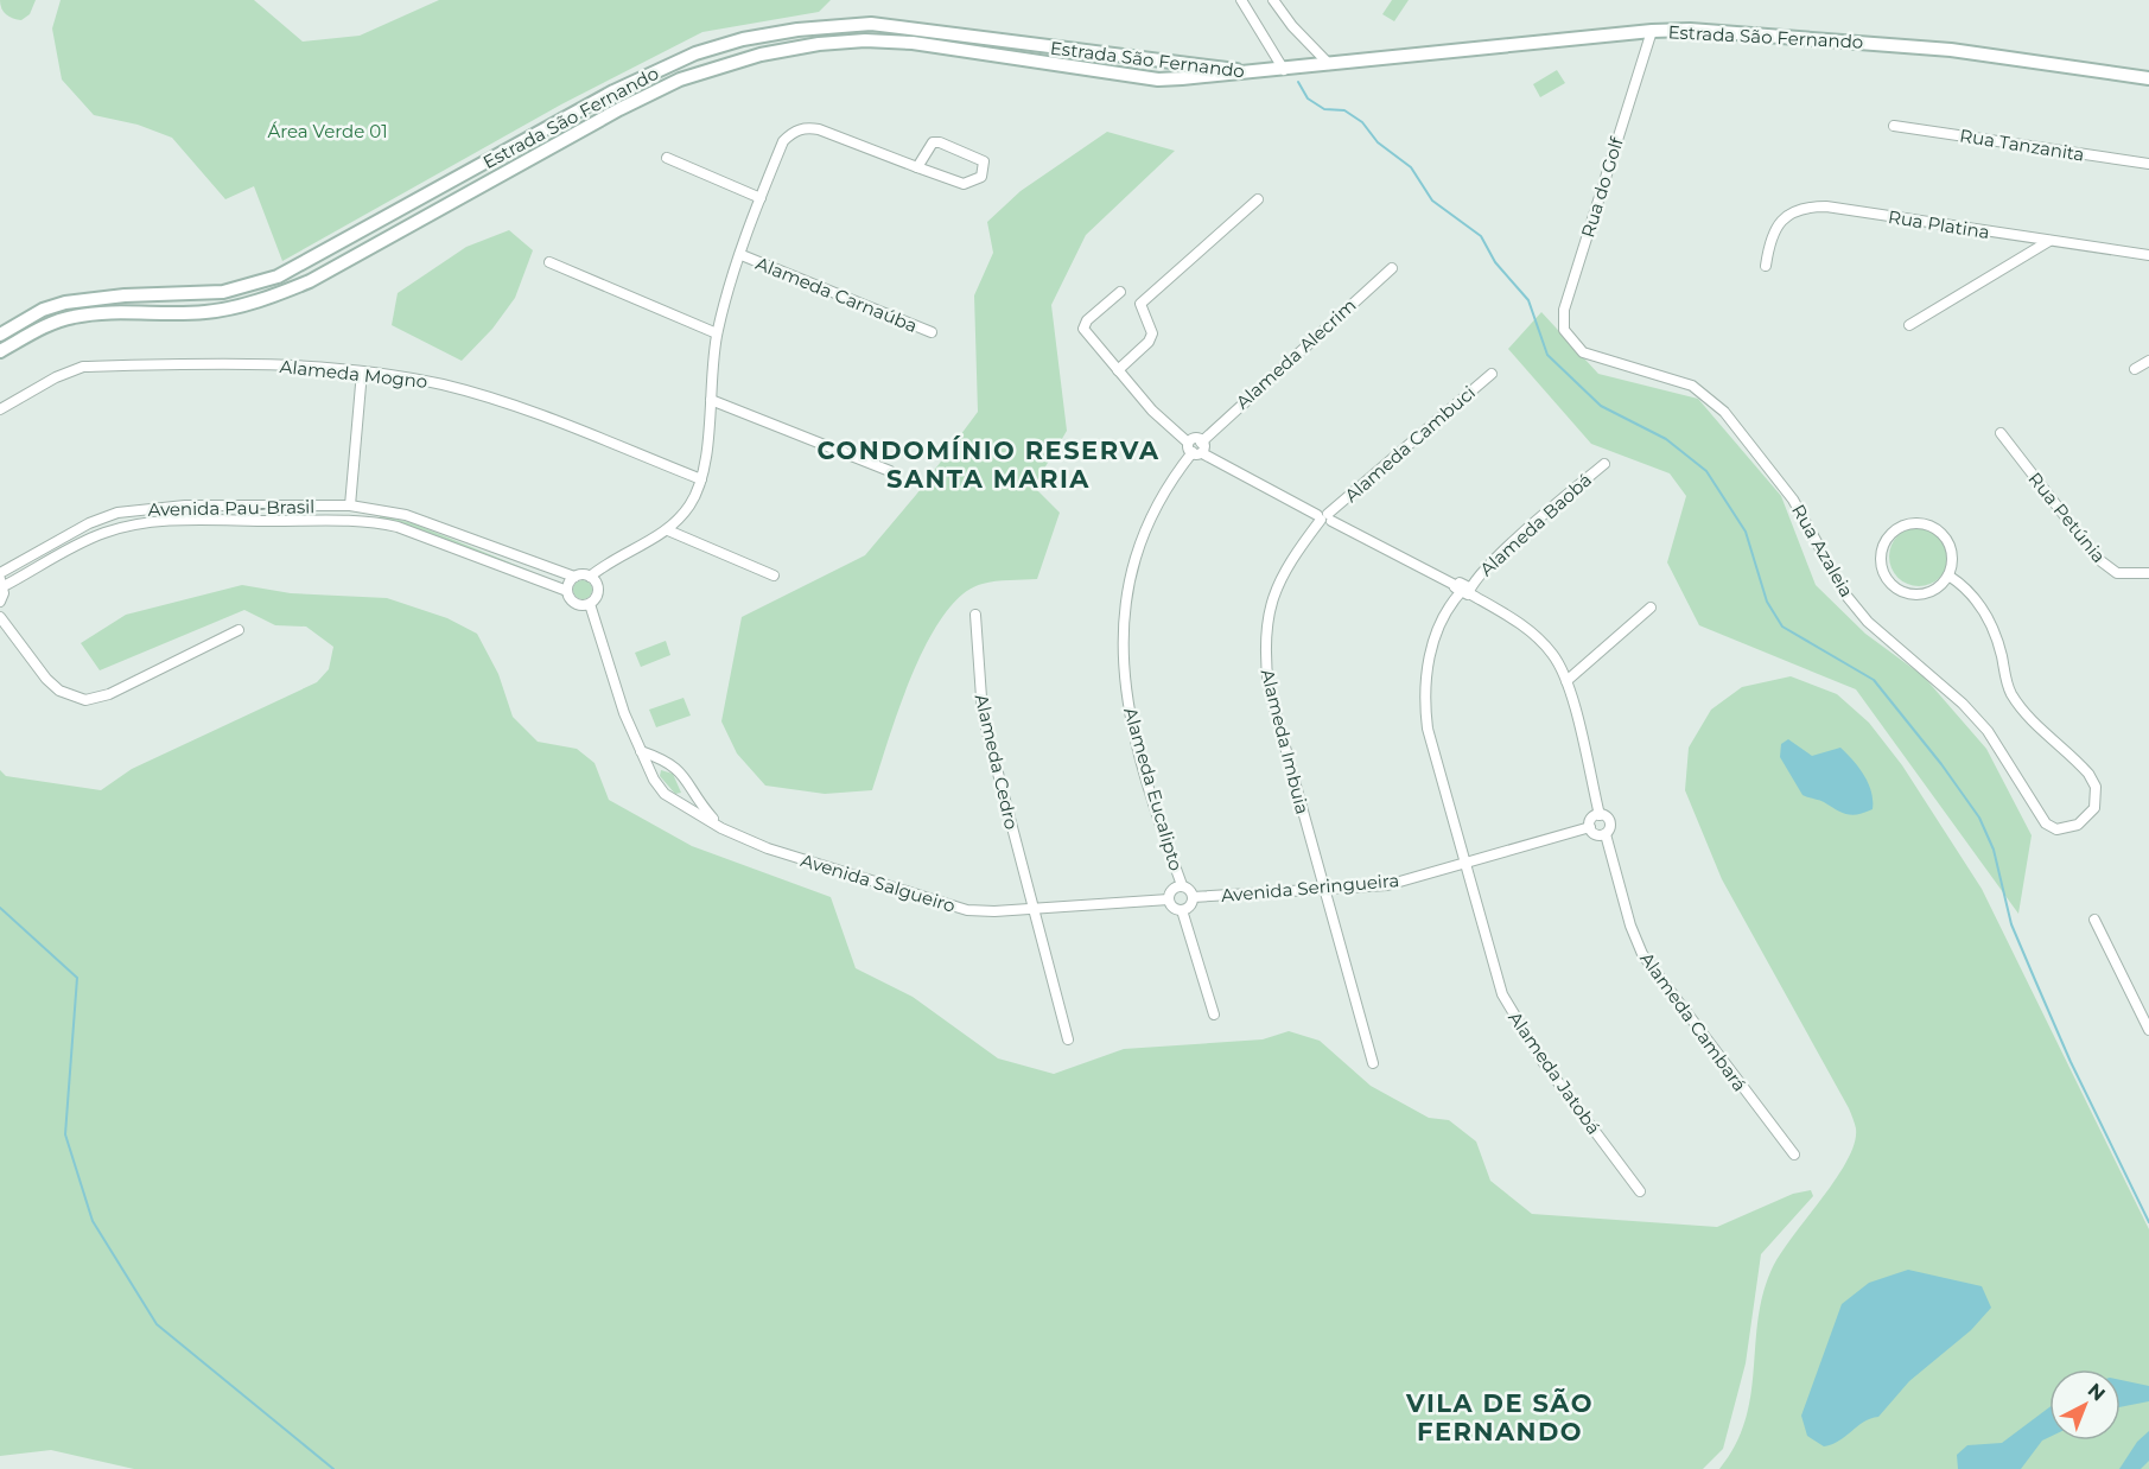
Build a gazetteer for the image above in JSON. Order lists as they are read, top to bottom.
{
  "streets": {
    "main road": ["Estrada São Fernando"],
    "street": [
      "Rua Tanzanita",
      "Rua do Golf",
      "Rua Platina",
      "Alameda Carnaúba",
      "Alameda Alecrim",
      "Alameda Mogno",
      "Alameda Cambuci",
      "Avenida Pau-Brasil",
      "Rua Petúnia",
      "Alameda Baobá",
      "Rua Azaleia",
      "Alameda Imbuia",
      "Alameda Cedro",
      "Alameda Eucalipto",
      "Avenida Salgueiro",
      "Avenida Seringueira",
      "Alameda Cambará",
      "Alameda Jatobá"
    ]
  },
  "crossings": [
    ["Estrada São Fernando", "Rua do Golf"],
    ["Rua do Golf", "Rua Azaleia"],
    ["Alameda Cambuci", "Alameda Imbuia"],
    ["Alameda Baobá", "Avenida Seringueira"],
    ["Alameda Baobá", "Alameda Jatobá"],
    ["Alameda Imbuia", "Avenida Seringueira"],
    ["Alameda Cedro", "Avenida Salgueiro"],
    ["Alameda Eucalipto", "Avenida Salgueiro"],
    ["Alameda Eucalipto", "Avenida Seringueira"],
    ["Avenida Salgueiro", "Avenida Seringueira"],
    ["Avenida Seringueira", "Alameda Cambará"],
    ["Avenida Seringueira", "Alameda Jatobá"]
  ],
  "districts": ["CONDOMÍNIO RESERVA SANTA MARIA", "VILA DE SÃO FERNANDO"],
  "parks": ["Área Verde 01"],
  "north": "top right"
}
